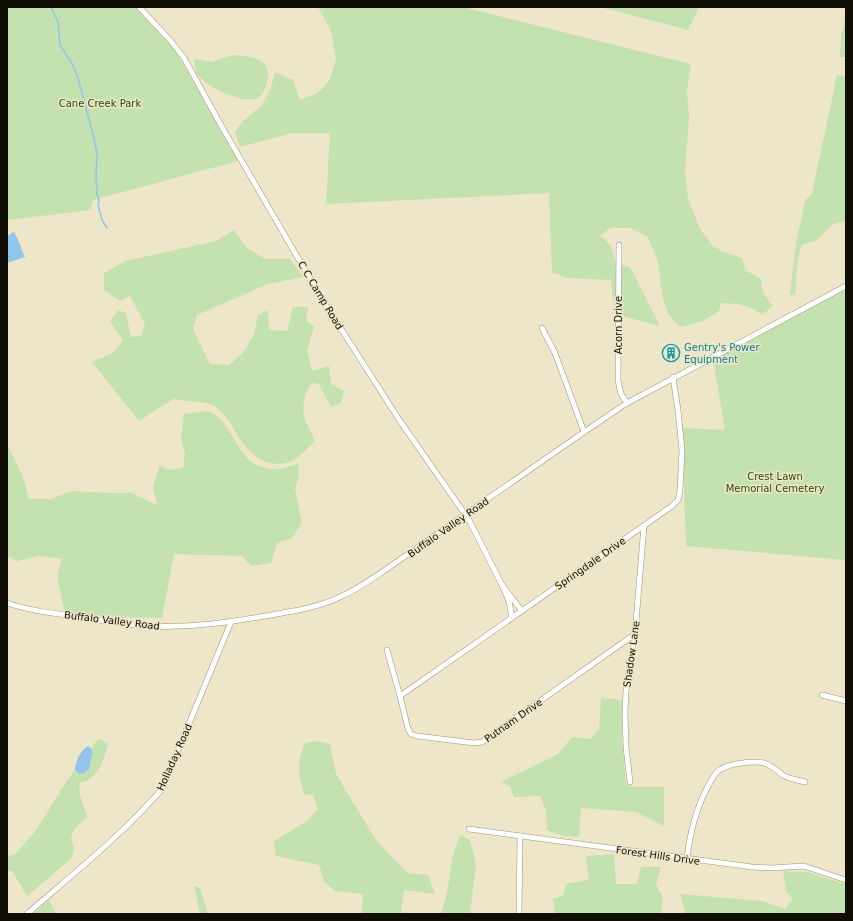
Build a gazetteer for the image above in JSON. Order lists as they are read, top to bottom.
{
  "streets": {
    "street": [
      "C C Camp Road",
      "Acorn Drive",
      "Buffalo Valley Road",
      "Springdale Drive",
      "Shadow Lane",
      "Putnam Drive",
      "Holladay Road",
      "Forest Hills Drive"
    ]
  },
  "crossings": [
    ["C C Camp Road", "Buffalo Valley Road"],
    ["Acorn Drive", "Buffalo Valley Road"],
    ["Buffalo Valley Road", "Springdale Drive"],
    ["Buffalo Valley Road", "Holladay Road"],
    ["Springdale Drive", "Shadow Lane"],
    ["Springdale Drive", "Putnam Drive"],
    ["Shadow Lane", "Putnam Drive"]
  ],
  "parks": ["Cane Creek Park", "Crest Lawn Memorial Cemetery"],
  "places": {
    "building": ["Gentry's Power Equipment"]
  }
}
